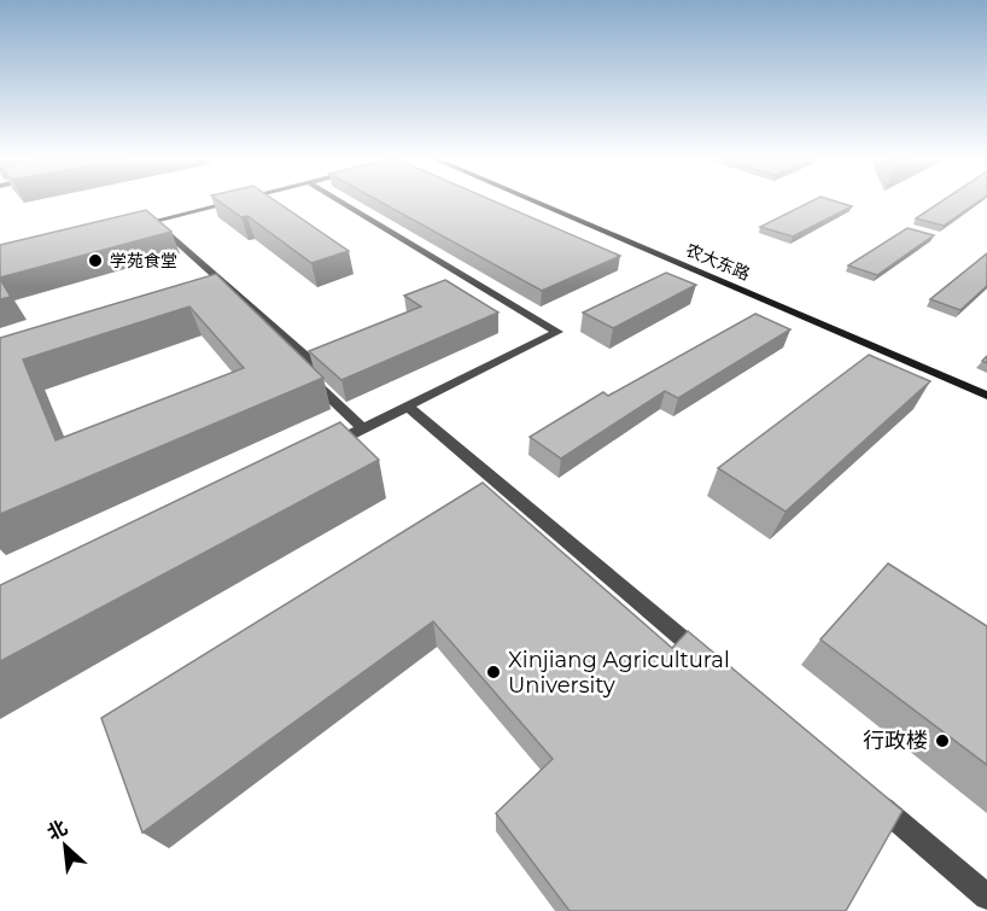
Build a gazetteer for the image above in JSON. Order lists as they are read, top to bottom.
{
  "streets": {
    "main road": ["农大东路"]
  },
  "places": ["学苑食堂", "Xinjiang Agricultural University", "行政楼"],
  "north": "top left"
}
